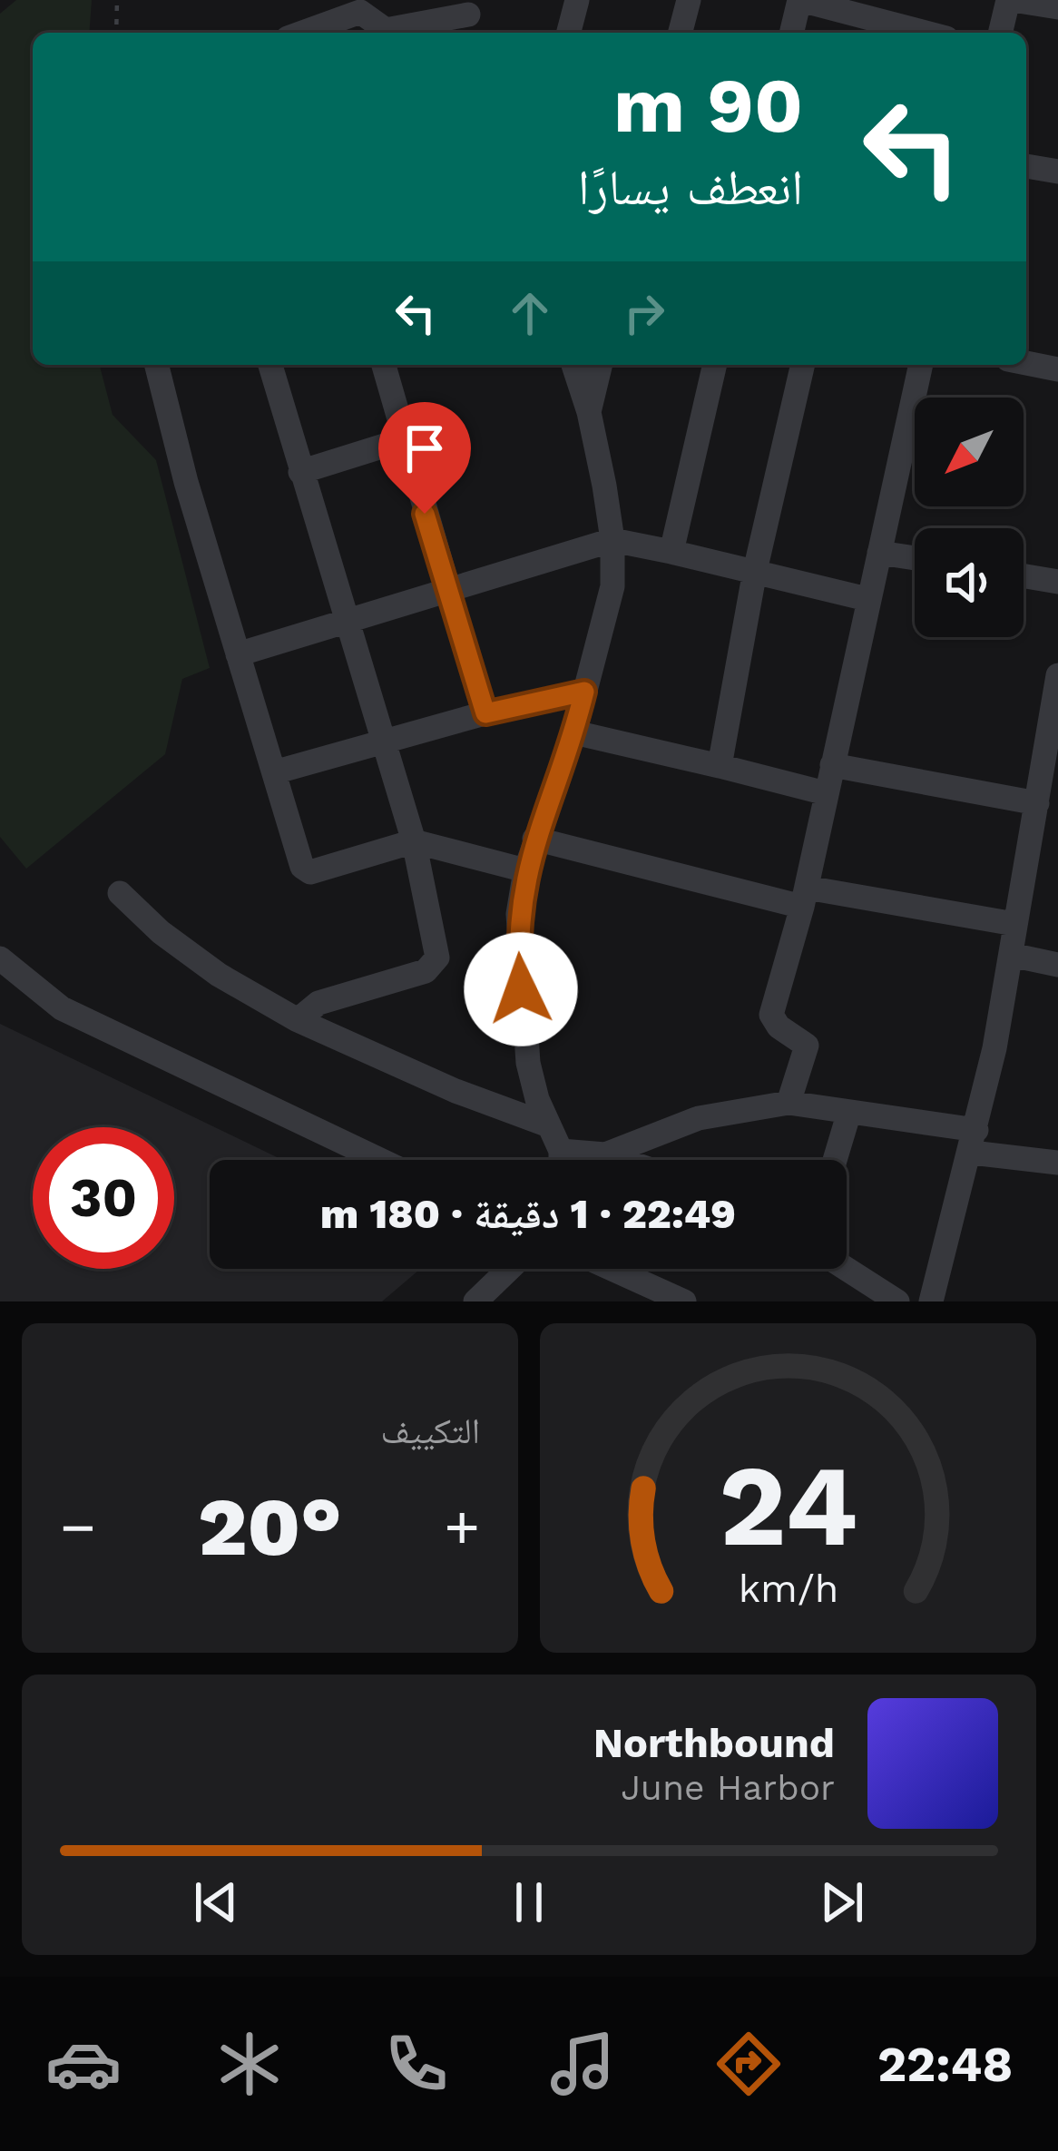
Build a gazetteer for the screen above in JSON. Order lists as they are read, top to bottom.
{
  "north": "bottom left",
  "page": {
    "turn": ["90 m", "انعطف يسارًا"],
    "limit": "30",
    "trip": "22:49 · 1 دقيقة · 180 m",
    "tile": "التكييف",
    "heat": ["−", "20°", "+"],
    "song": ["Northbound", "June Harbor"],
    "tabs": "22:48",
    "gauge": ["24", "km/h"]
  }
}
